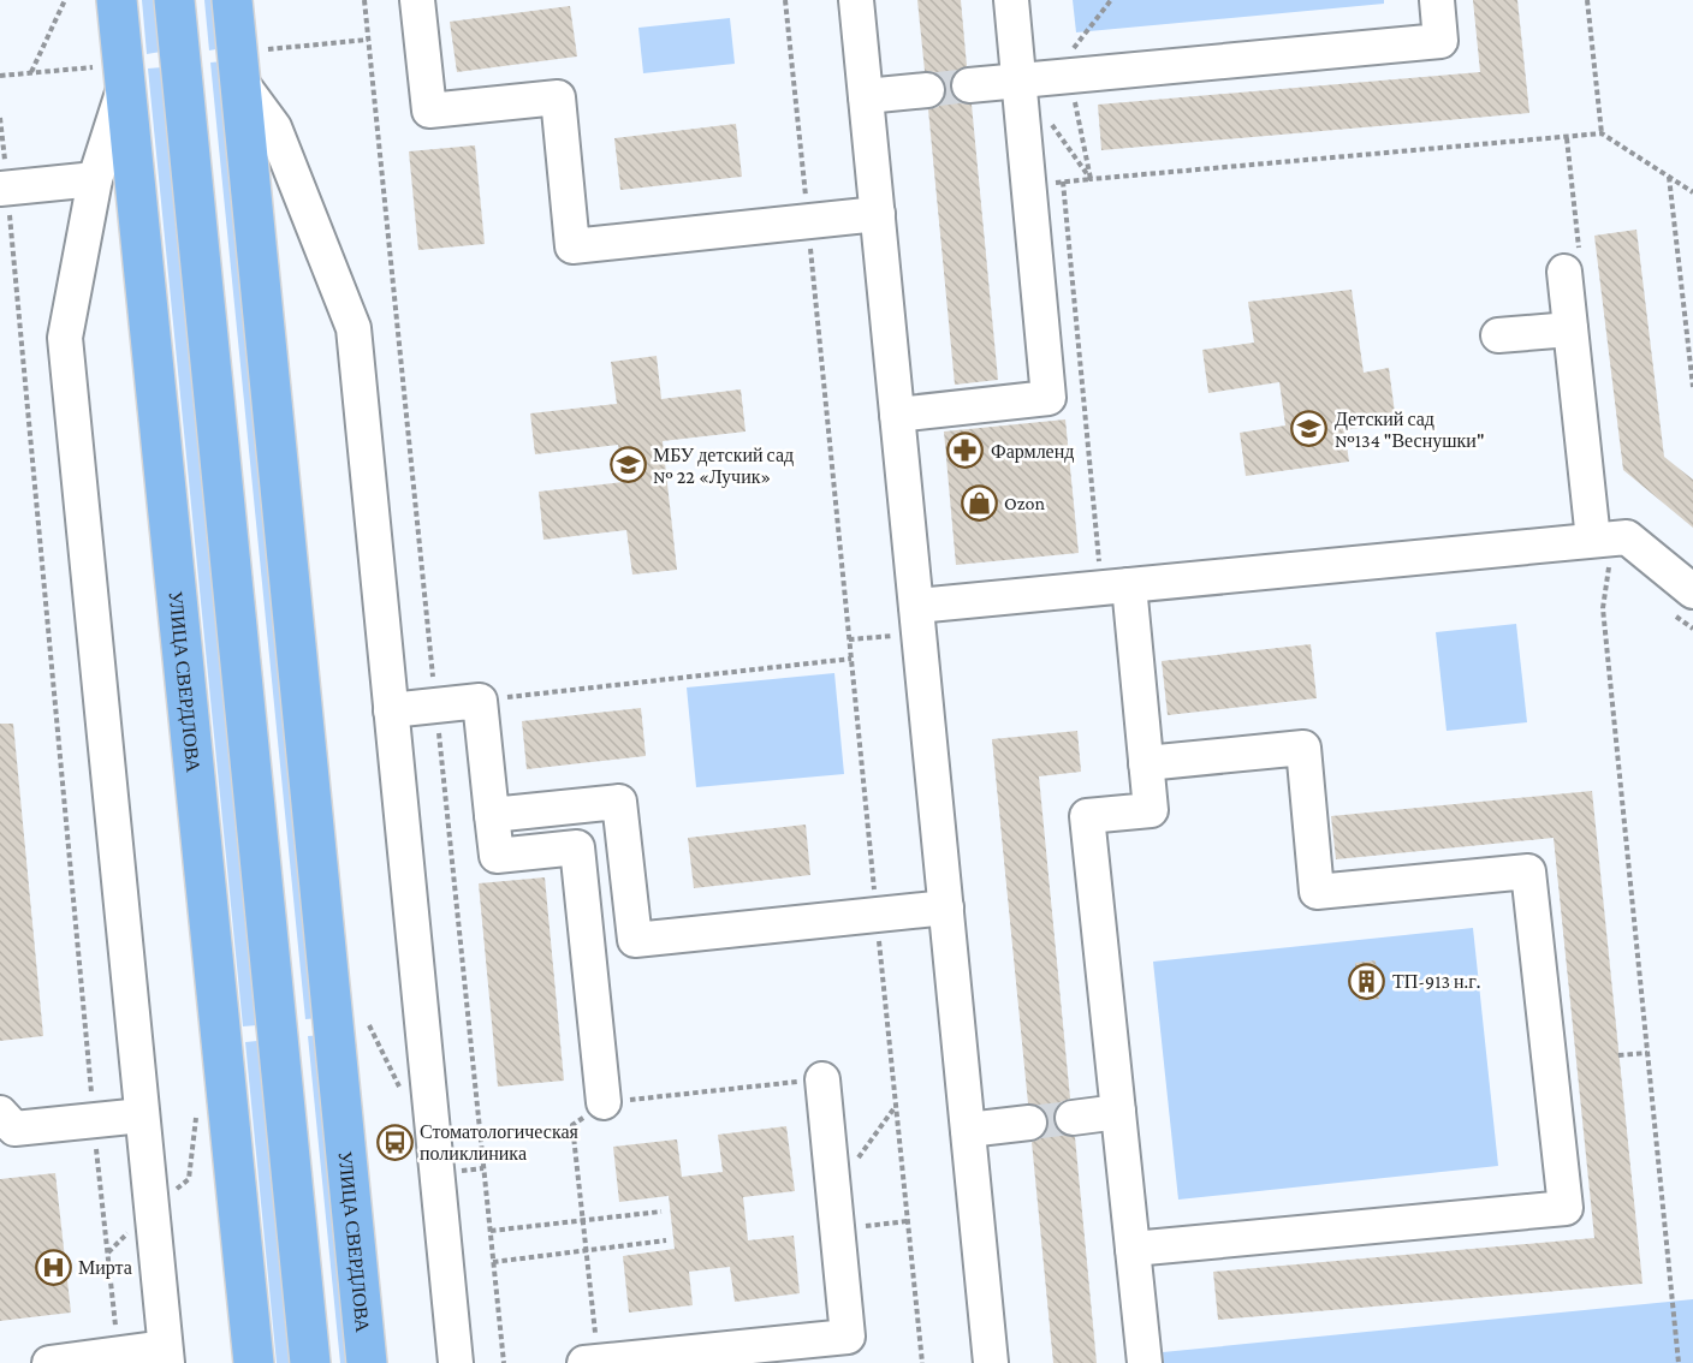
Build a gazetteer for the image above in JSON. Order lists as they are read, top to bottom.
{
  "streets": {
    "main road": ["УЛИЦА СВЕРДЛОВА"]
  },
  "places": {
    "school or university": ["Детский сад №134 \"Веснушки\"", "МБУ детский сад № 22 «Лучик»"],
    "pharmacy": ["Фармленд"],
    "shop": ["Ozon"],
    "building": ["ТП-913 н.г."],
    "bus stop": ["Стоматологическая поликлиника"],
    "hospital": ["Мирта"]
  }
}
